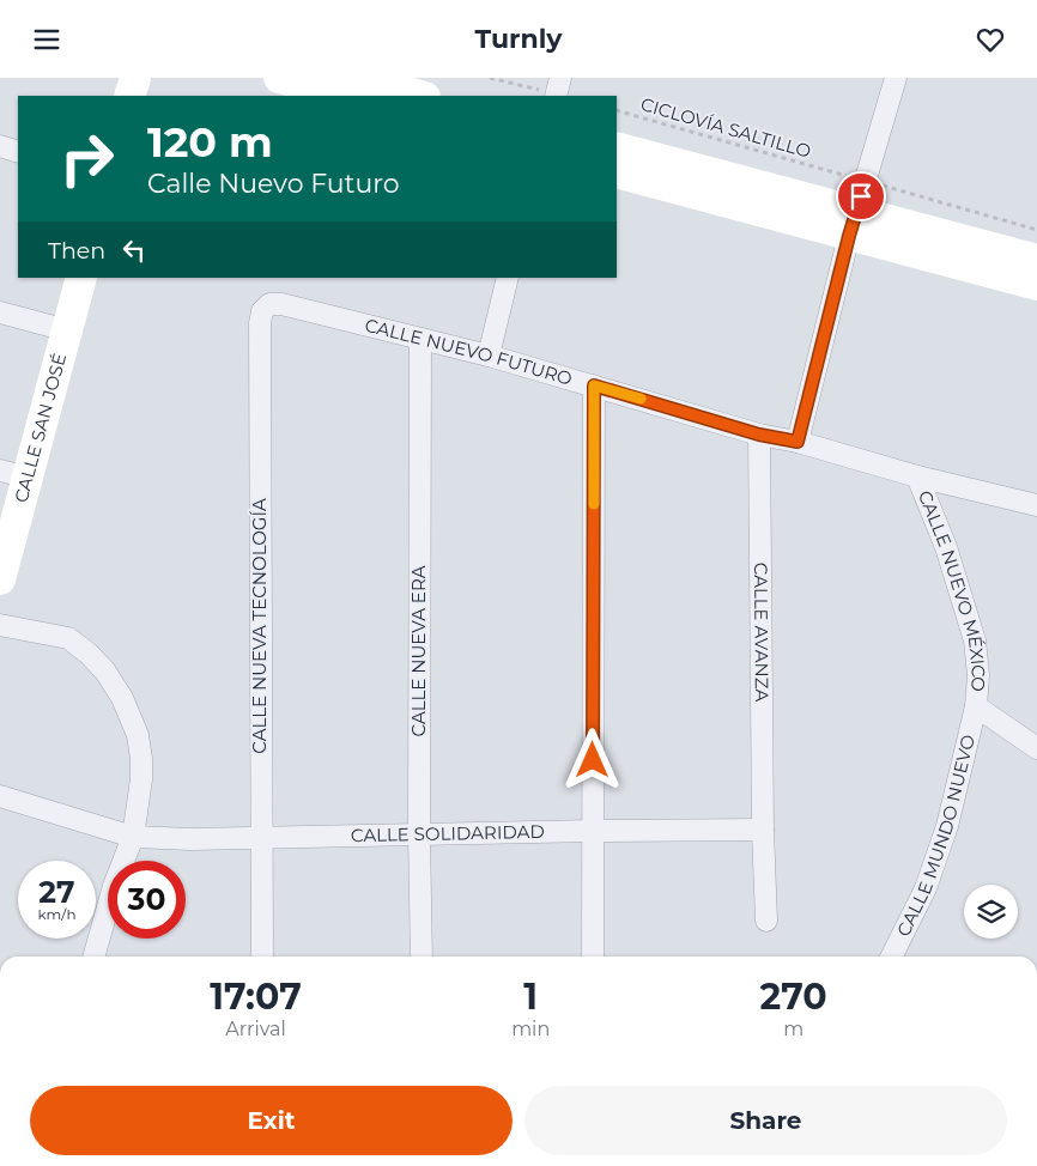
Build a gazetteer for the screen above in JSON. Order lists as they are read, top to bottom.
{
  "streets": {
    "main road": ["CALLE SAN JOSÉ"],
    "street": [
      "CALLE NUEVO FUTURO",
      "CALLE NUEVO MÉXICO",
      "CALLE NUEVA TECNOLOGÍA",
      "CALLE AVANZA",
      "CALLE NUEVA ERA",
      "CALLE SOLIDARIDAD",
      "CALLE MUNDO NUEVO"
    ],
    "path": ["CICLOVÍA SALTILLO"]
  },
  "crossings": [
    ["CALLE NUEVO FUTURO", "CALLE NUEVO MÉXICO"],
    ["CALLE NUEVO FUTURO", "CALLE NUEVA TECNOLOGÍA"],
    ["CALLE NUEVO FUTURO", "CALLE AVANZA"],
    ["CALLE NUEVO FUTURO", "CALLE NUEVA ERA"],
    ["CALLE NUEVO MÉXICO", "CALLE MUNDO NUEVO"],
    ["CALLE NUEVA TECNOLOGÍA", "CALLE SOLIDARIDAD"],
    ["CALLE AVANZA", "CALLE SOLIDARIDAD"],
    ["CALLE NUEVA ERA", "CALLE SOLIDARIDAD"]
  ],
  "page": {
    "header": "Turnly",
    "turn": ["120 m", "Calle Nuevo Futuro"],
    "then": "Then",
    "speed": "27 km/h",
    "limit": "30",
    "eta": [
      "17:07",
      "Arrival",
      "1",
      "min",
      "270",
      "m"
    ],
    "buttons": ["Exit", "Share"]
  }
}
